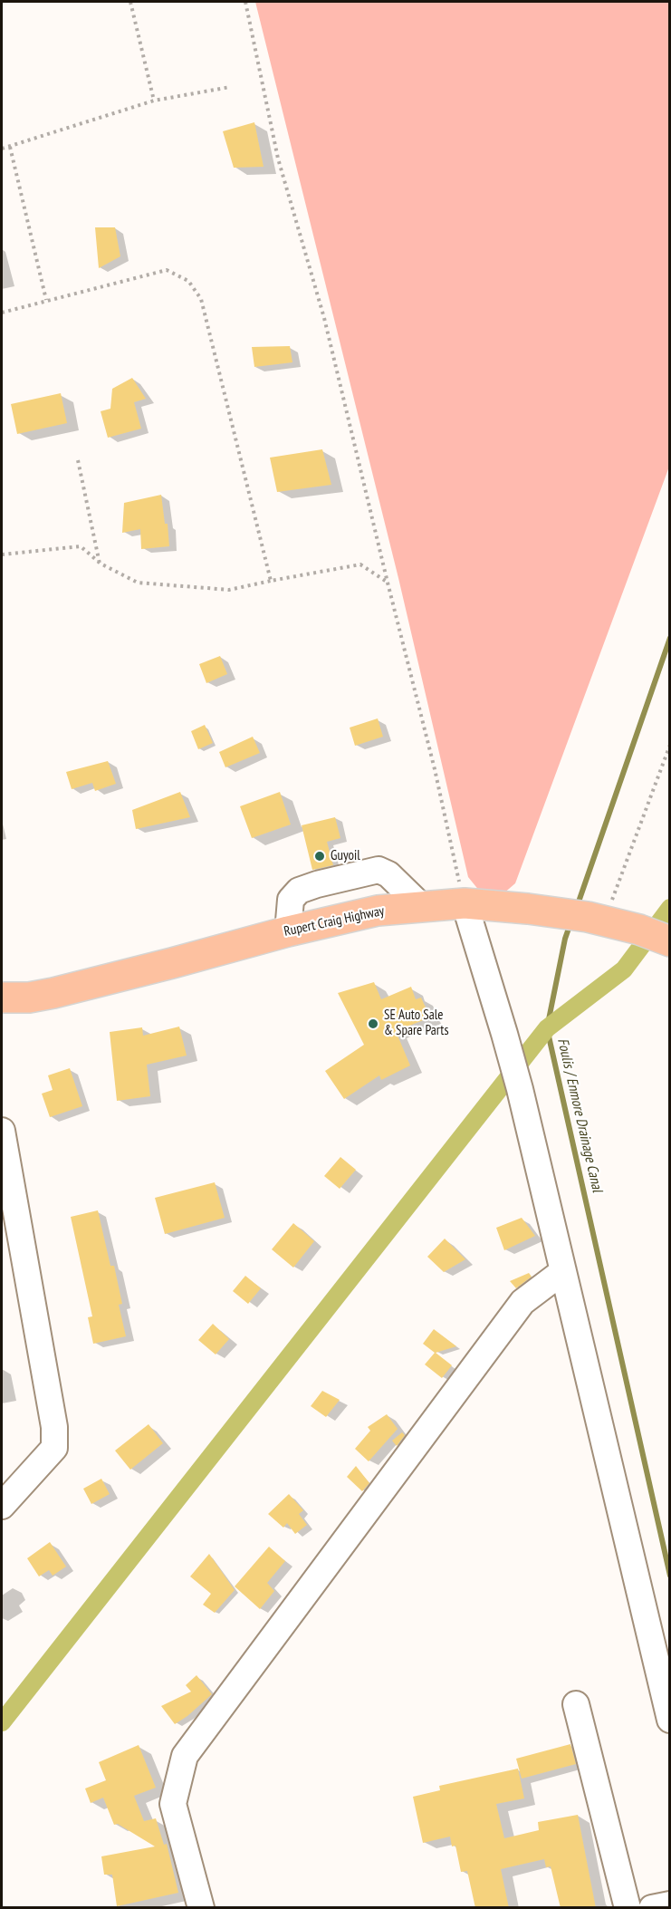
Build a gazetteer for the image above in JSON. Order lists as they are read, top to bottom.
{
  "streets": {
    "main road": ["Rupert Craig Highway"]
  },
  "water": ["Foulis / Enmore Drainage Canal"],
  "places": ["Guyoil", "SE Auto Sale & Spare Parts"]
}
